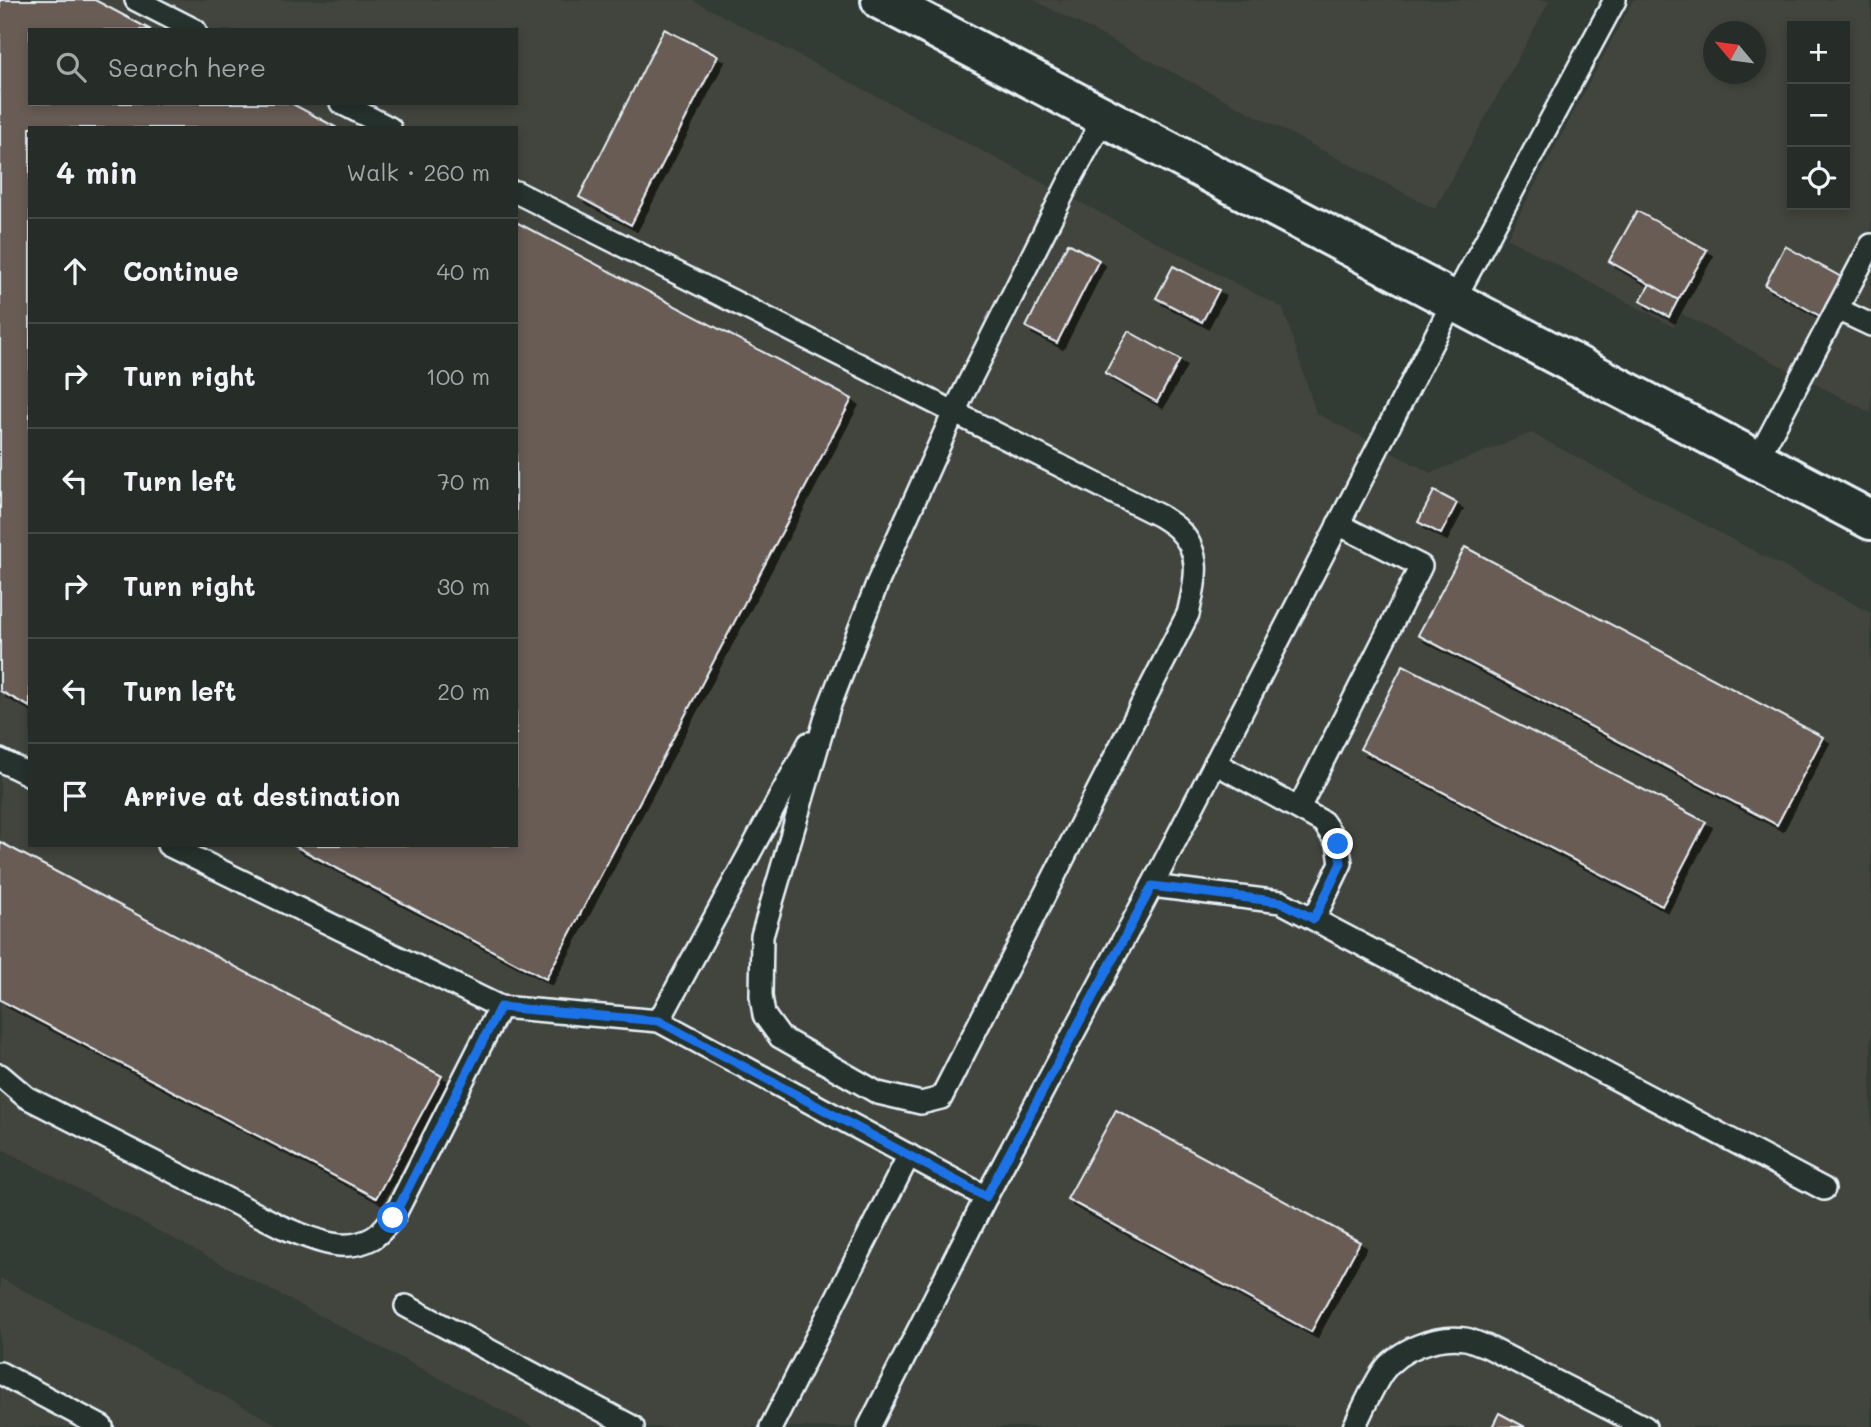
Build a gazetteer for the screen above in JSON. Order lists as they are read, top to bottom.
{
  "north": "top left",
  "page": {
    "map_buttons": ["+", "−"],
    "search": "Search here",
    "heading": ["4 min", "Walk · 260 m"],
    "list": [
      ["Continue", "40 m"],
      ["Turn right", "100 m"],
      ["Turn left", "70 m"],
      ["Turn right", "30 m"],
      ["Turn left", "20 m"],
      "Arrive at destination"
    ]
  }
}
